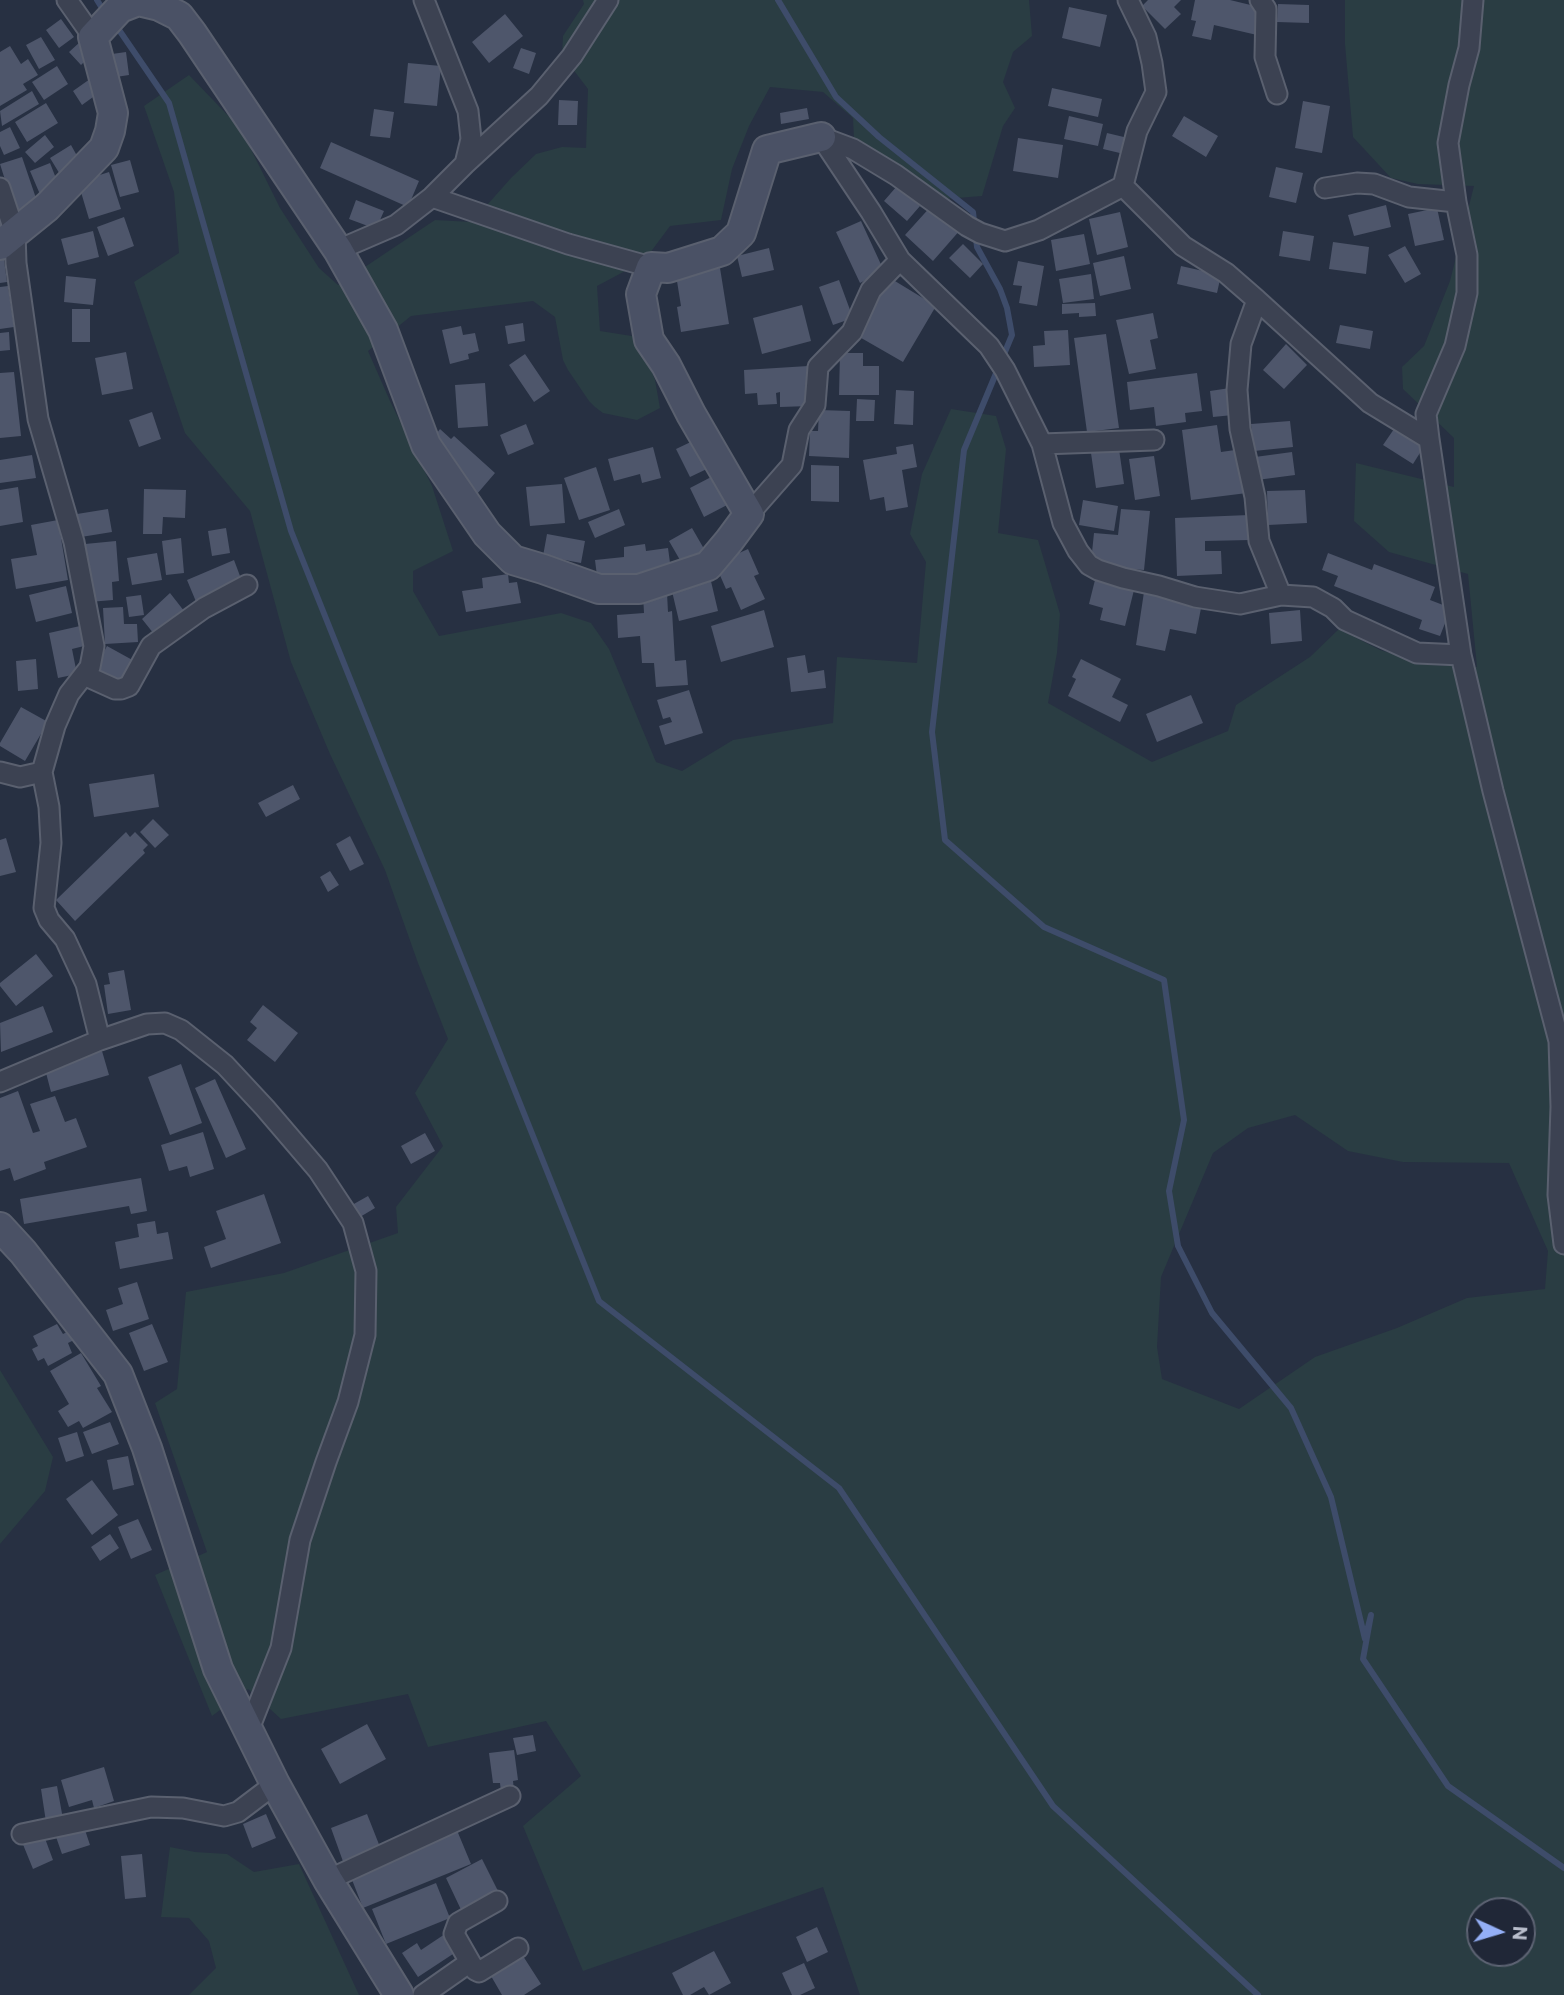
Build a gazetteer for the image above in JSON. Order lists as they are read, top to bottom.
{
  "north": "right"
}
